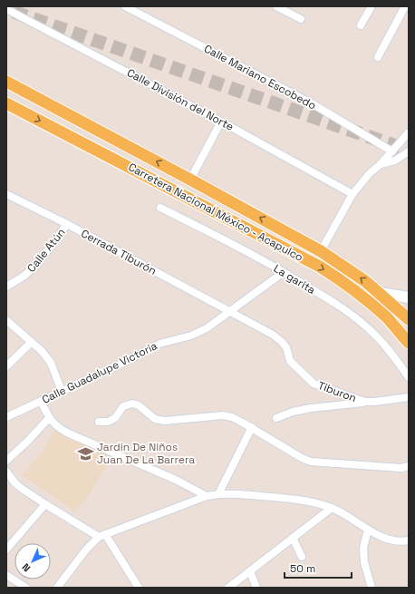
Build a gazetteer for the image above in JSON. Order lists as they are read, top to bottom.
{
  "streets": {
    "main road": ["Carretera Nacional México - Acapulco"],
    "street": [
      "Calle Mariano Escobedo",
      "Calle División del Norte",
      "Calle Atún",
      "Cerrada Tiburón",
      "La garita",
      "Calle Guadalupe Victoria",
      "Tiburon"
    ]
  },
  "crossings": [
    ["Calle Atún", "Cerrada Tiburón"],
    ["Cerrada Tiburón", "Calle Guadalupe Victoria"],
    ["Cerrada Tiburón", "Tiburon"],
    ["La garita", "Calle Guadalupe Victoria"],
    ["Calle Guadalupe Victoria", "Tiburon"]
  ],
  "places": {
    "school or university": ["Jardin De Niños Juan De La Barrera"]
  },
  "scale_bar": "50 m",
  "north": "bottom left"
}
